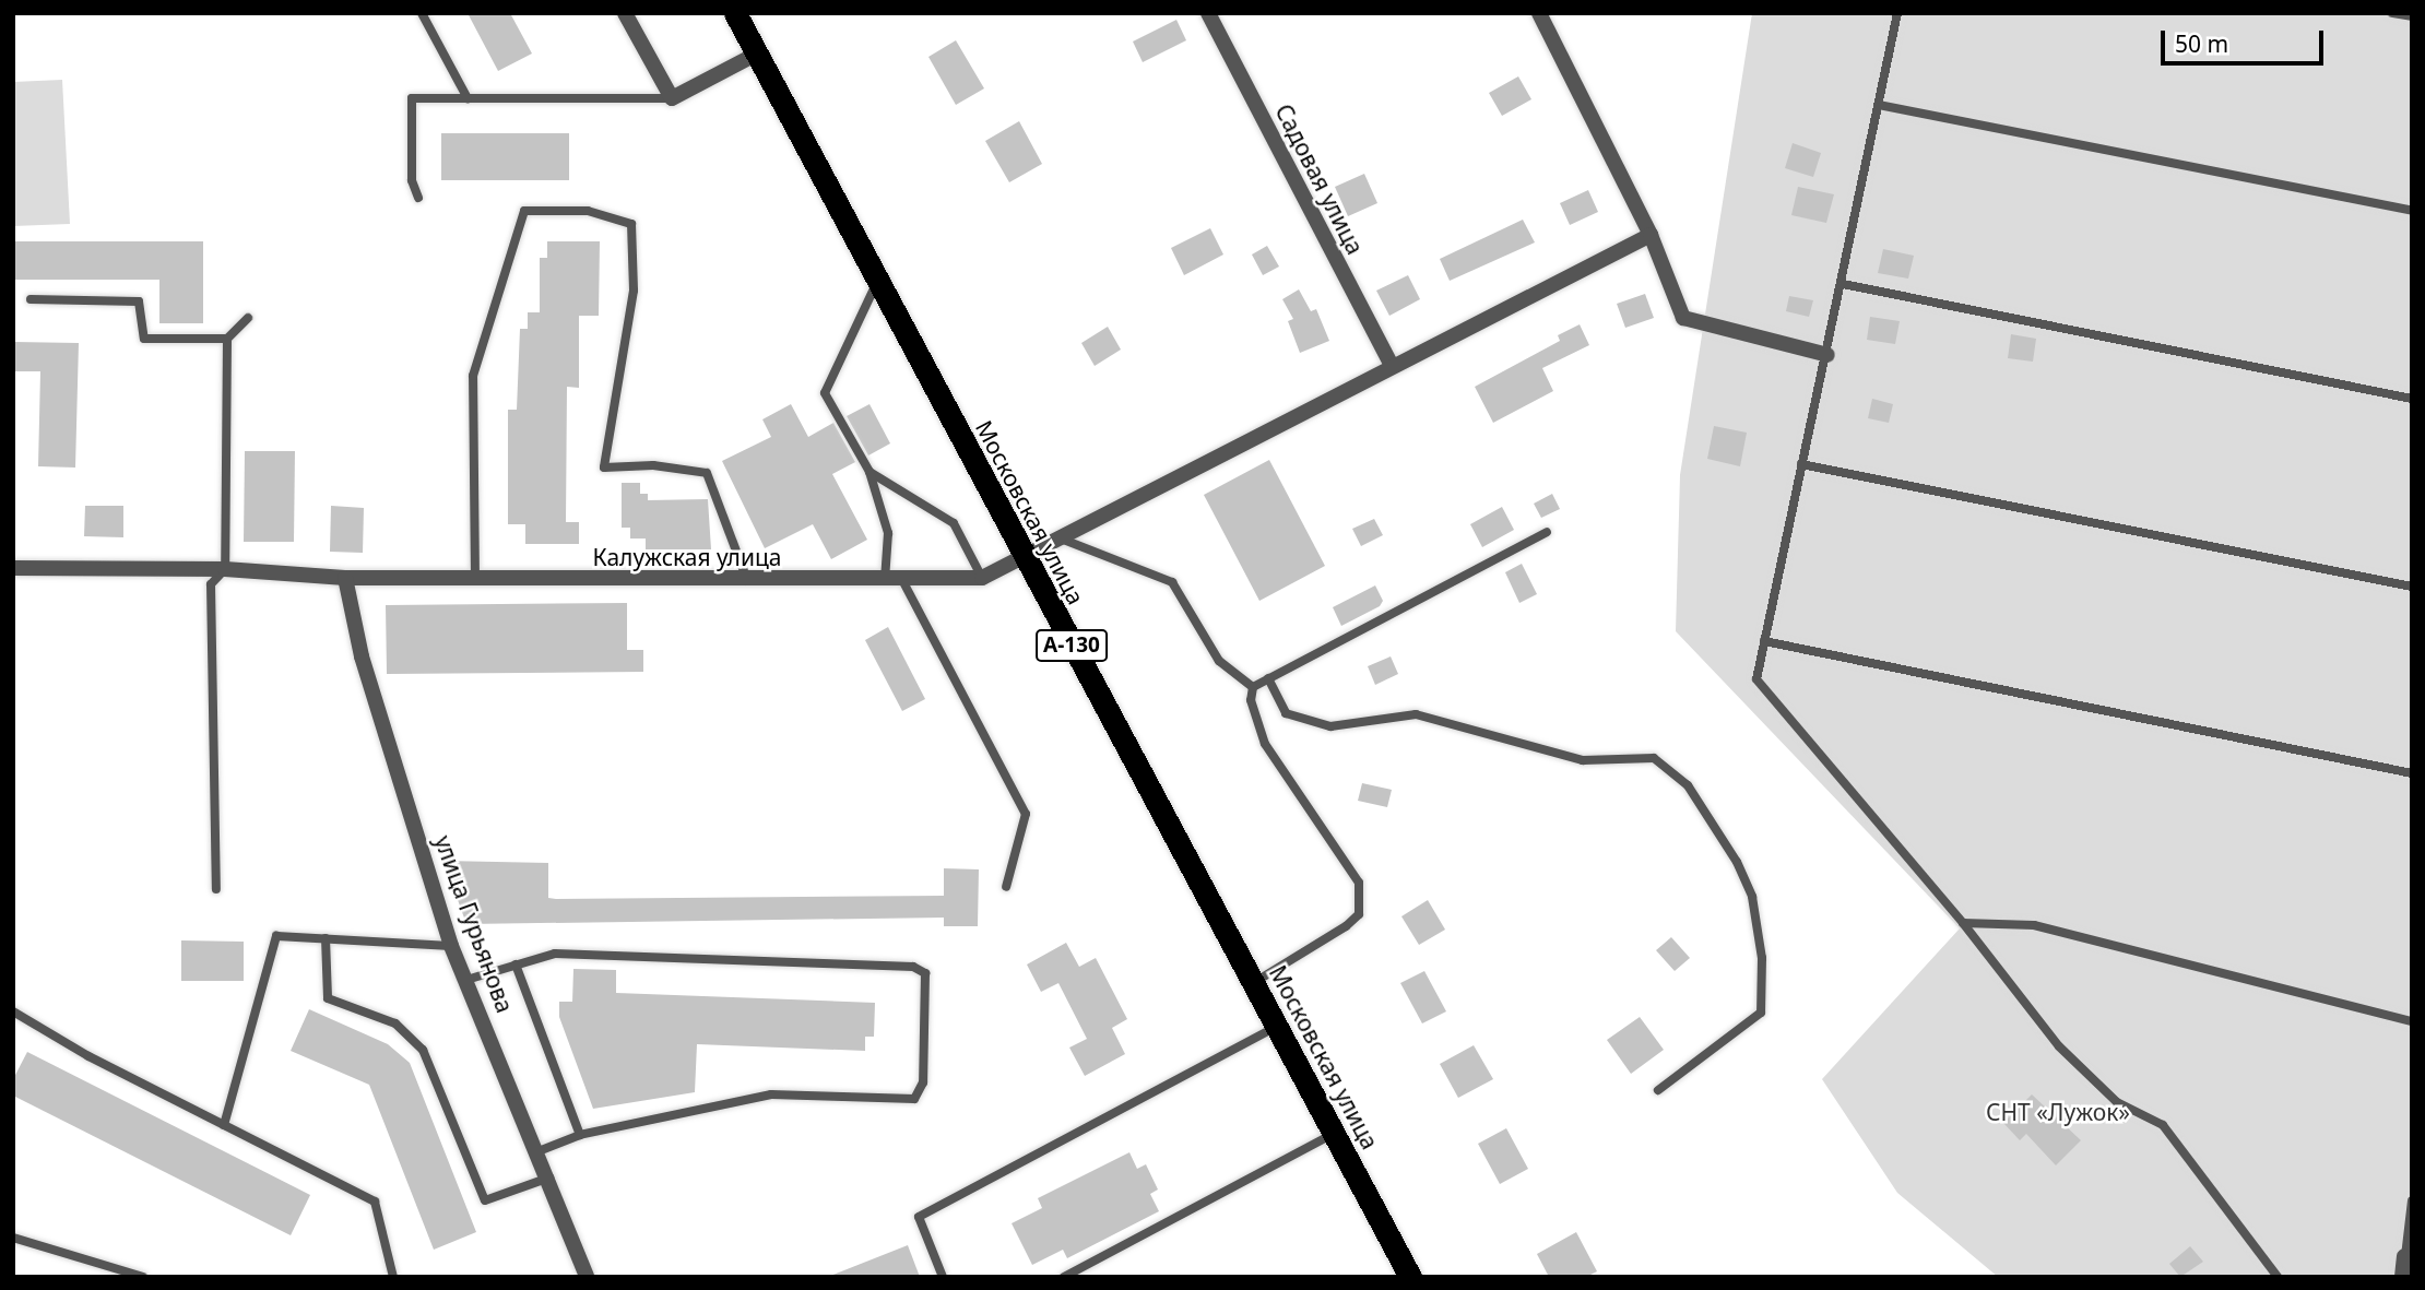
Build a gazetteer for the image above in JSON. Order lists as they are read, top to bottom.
{
  "streets": {
    "highway": ["Московская улица", "А-130"],
    "street": ["Садовая улица", "Калужская улица", "улица Гурьянова"]
  },
  "crossings": [
    ["Садовая улица", "Калужская улица"],
    ["Московская улица", "Калужская улица"],
    ["Калужская улица", "улица Гурьянова"]
  ],
  "parks": ["СНТ «Лужок»"],
  "scale_bar": "50 m"
}
